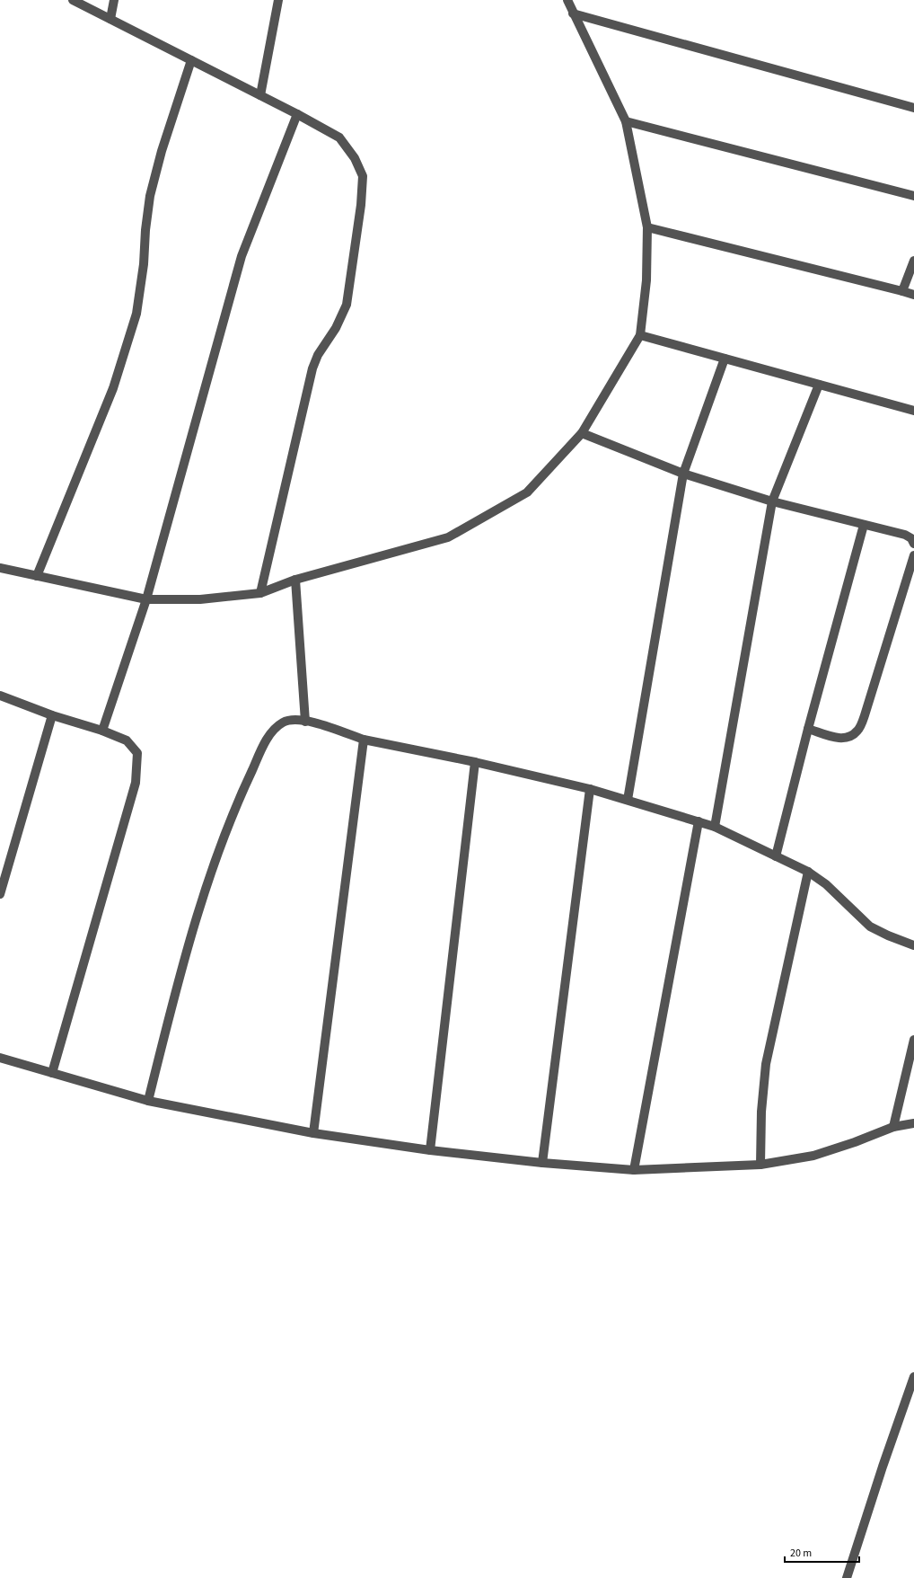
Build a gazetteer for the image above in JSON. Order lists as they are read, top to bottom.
{
  "scale_bar": "20 m"
}
